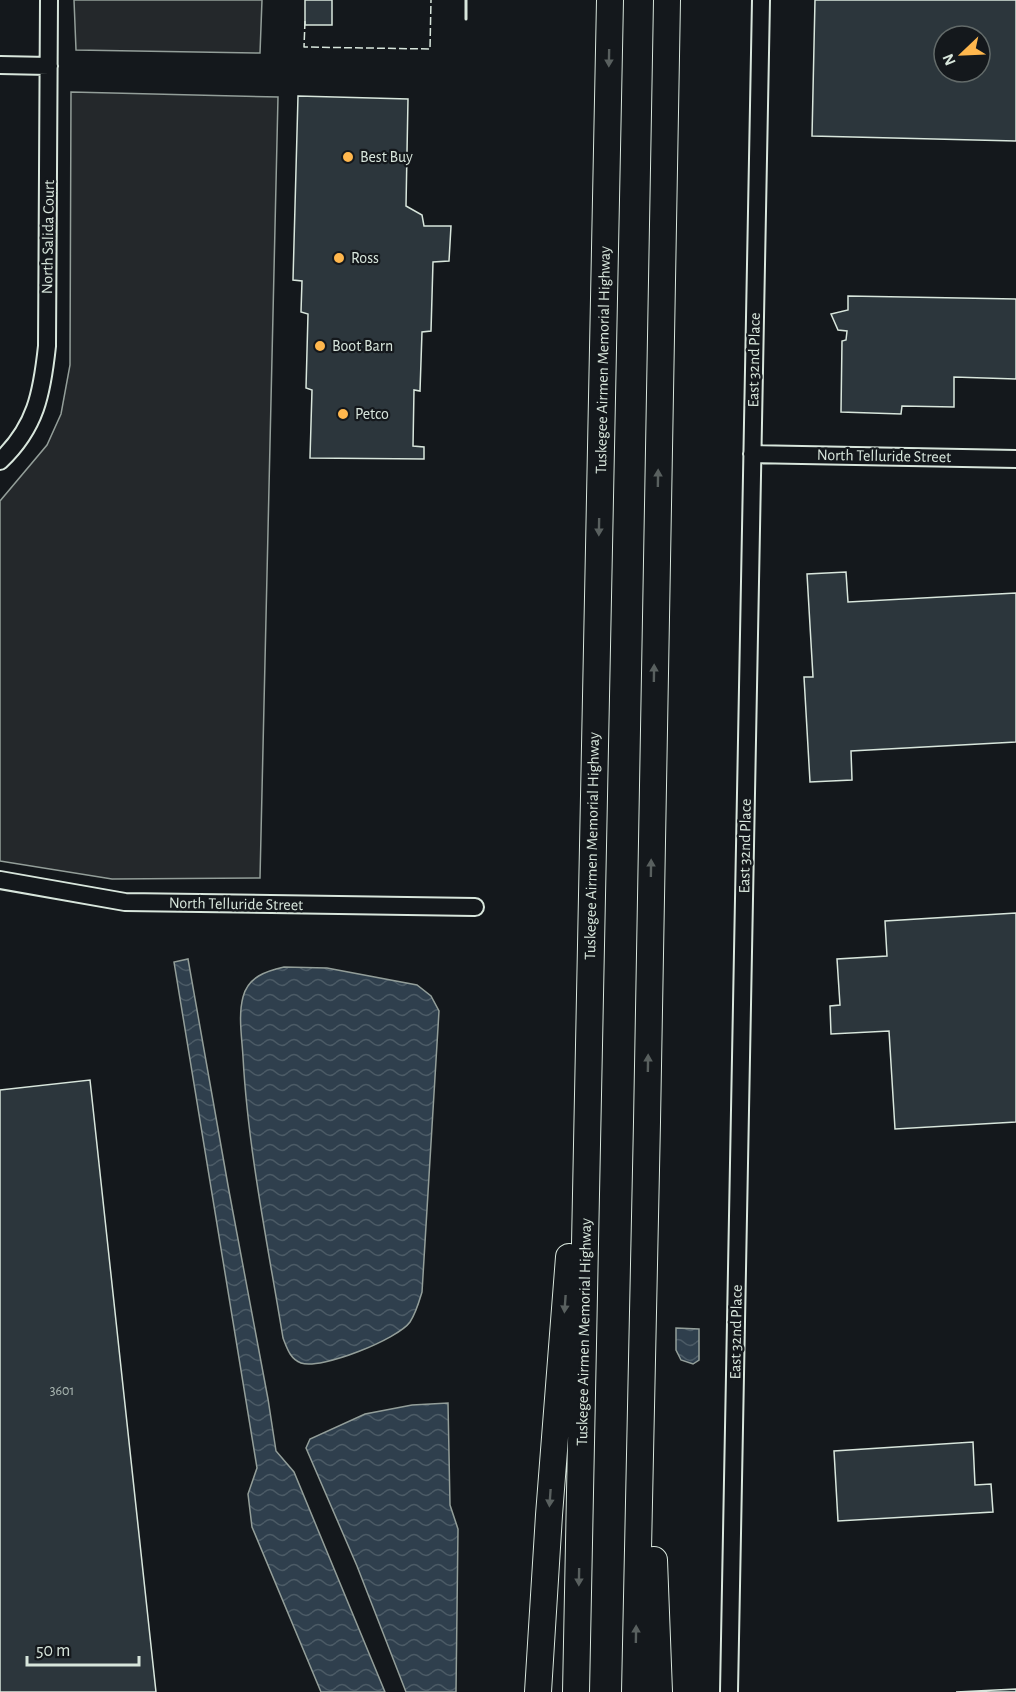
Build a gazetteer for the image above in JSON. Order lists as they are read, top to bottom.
{
  "streets": {
    "highway": ["Tuskegee Airmen Memorial Highway"],
    "street": ["North Salida Court", "East 32nd Place", "North Telluride Street"]
  },
  "crossings": [
    ["East 32nd Place", "North Telluride Street"]
  ],
  "places": [
    "Best Buy",
    "Ross",
    "Boot Barn",
    "Petco"
  ],
  "house_numbers": ["3601"],
  "scale_bar": "50 m",
  "north": "bottom left"
}
